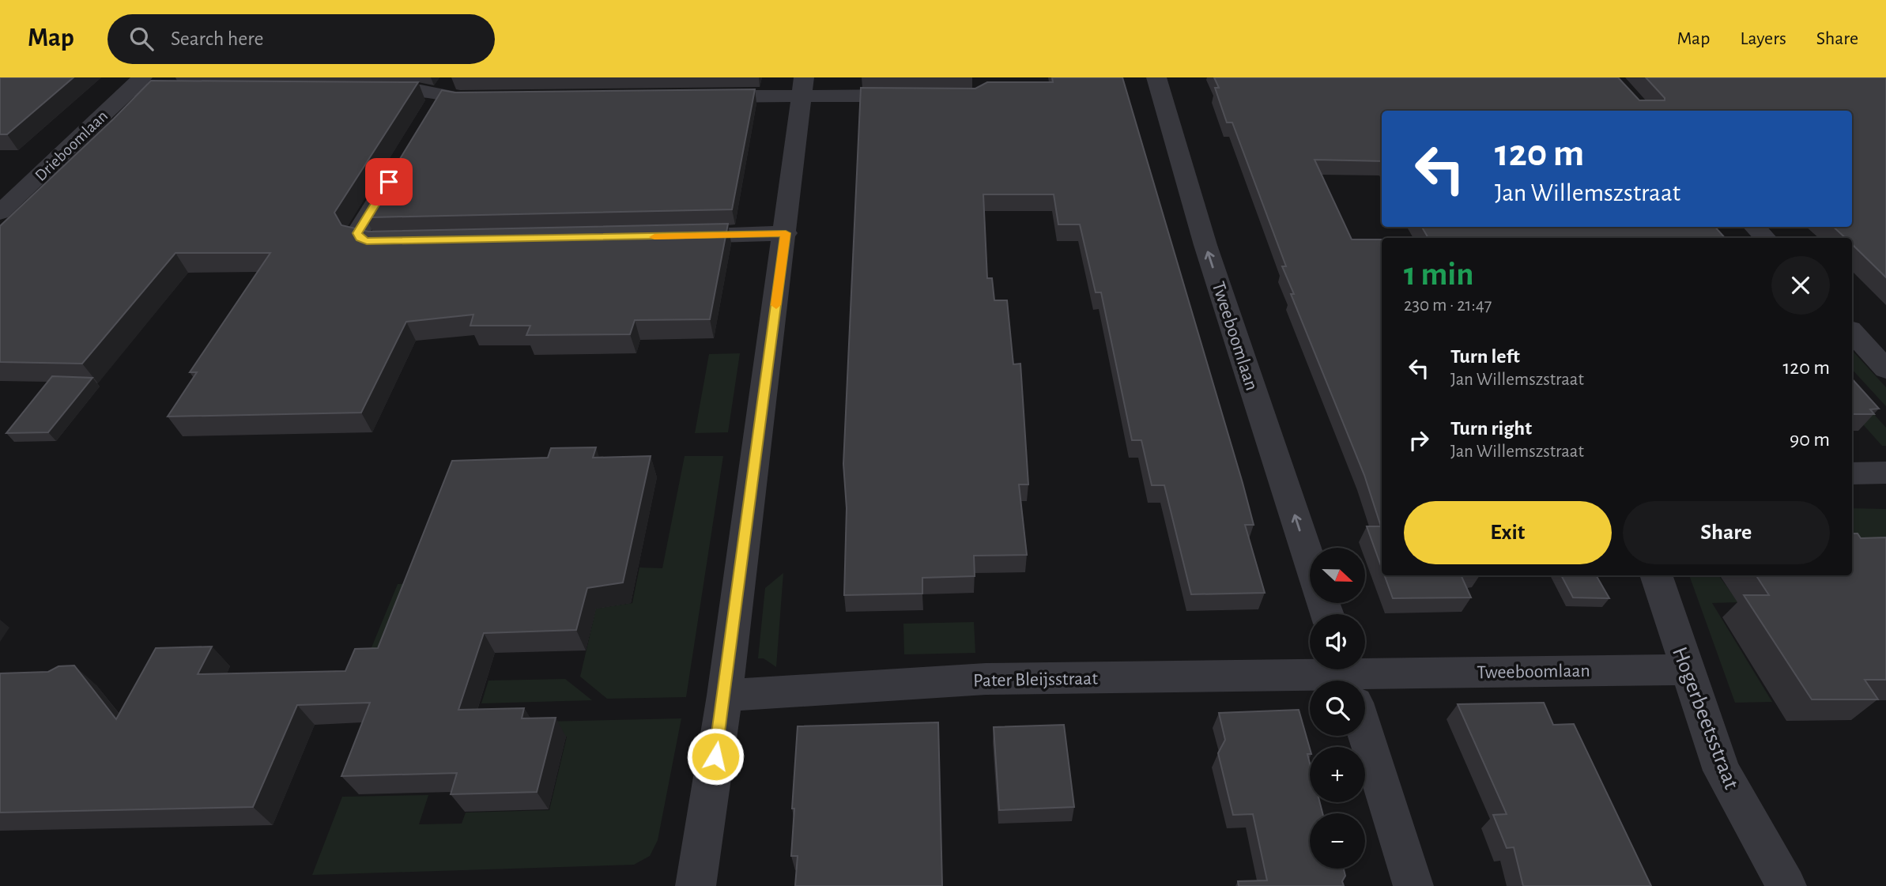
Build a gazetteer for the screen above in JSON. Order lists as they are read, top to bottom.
{
  "streets": {
    "street": [
      "Drieboomlaan",
      "Tweeboomlaan",
      "Pater Bleijsstraat",
      "Hogerbeetsstraat"
    ]
  },
  "crossings": [
    ["Tweeboomlaan", "Hogerbeetsstraat"]
  ],
  "one_way": ["Tweeboomlaan"],
  "north": "right",
  "page": {
    "header": "Map",
    "search": "Search here",
    "nav": ["Map", "Layers", "Share"],
    "turn": ["120 m", "Jan Willemszstraat"],
    "heading": ["1 min", "230 m · 21:47"],
    "list": [
      {
        "name": "Turn left",
        "note": "Jan Willemszstraat",
        "value": "120 m"
      },
      {
        "name": "Turn right",
        "note": "Jan Willemszstraat",
        "value": "90 m"
      }
    ],
    "buttons": ["Exit", "Share"],
    "map_buttons": ["+", "−"]
  }
}
